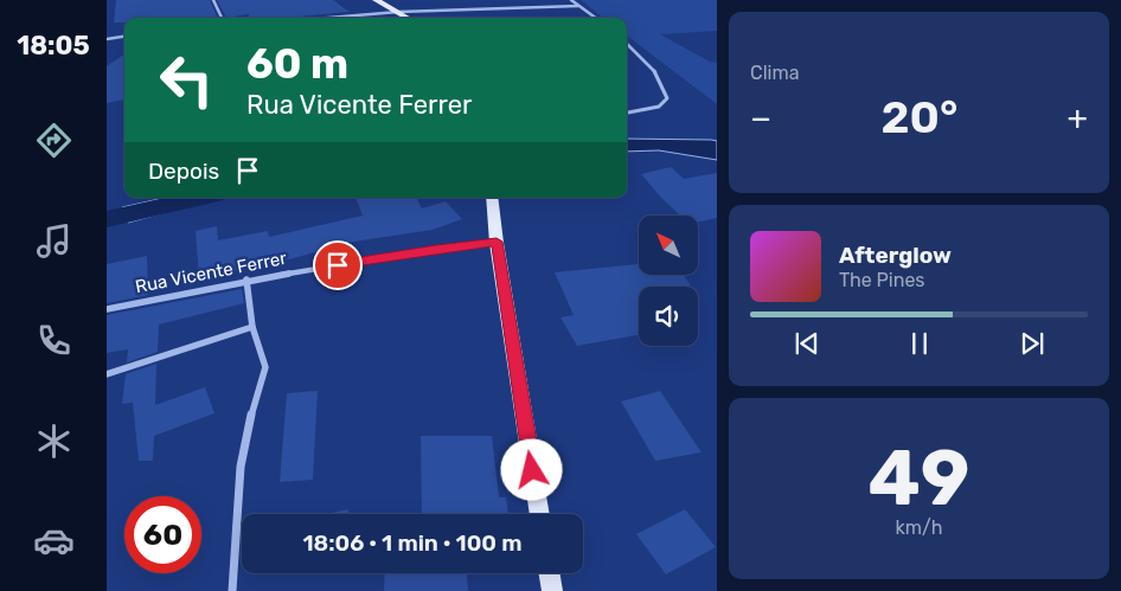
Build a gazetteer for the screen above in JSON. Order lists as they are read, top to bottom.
{
  "streets": {
    "street": ["Rua Vicente Ferrer"]
  },
  "north": "top left",
  "page": {
    "tabs": "18:05",
    "tile": [
      "Clima",
      ["49", "km/h"]
    ],
    "turn": ["60 m", "Rua Vicente Ferrer"],
    "heat": ["−", "20°", "+"],
    "then": "Depois",
    "song": ["Afterglow", "The Pines"],
    "limit": "60",
    "trip": "18:06 · 1 min · 100 m"
  }
}
